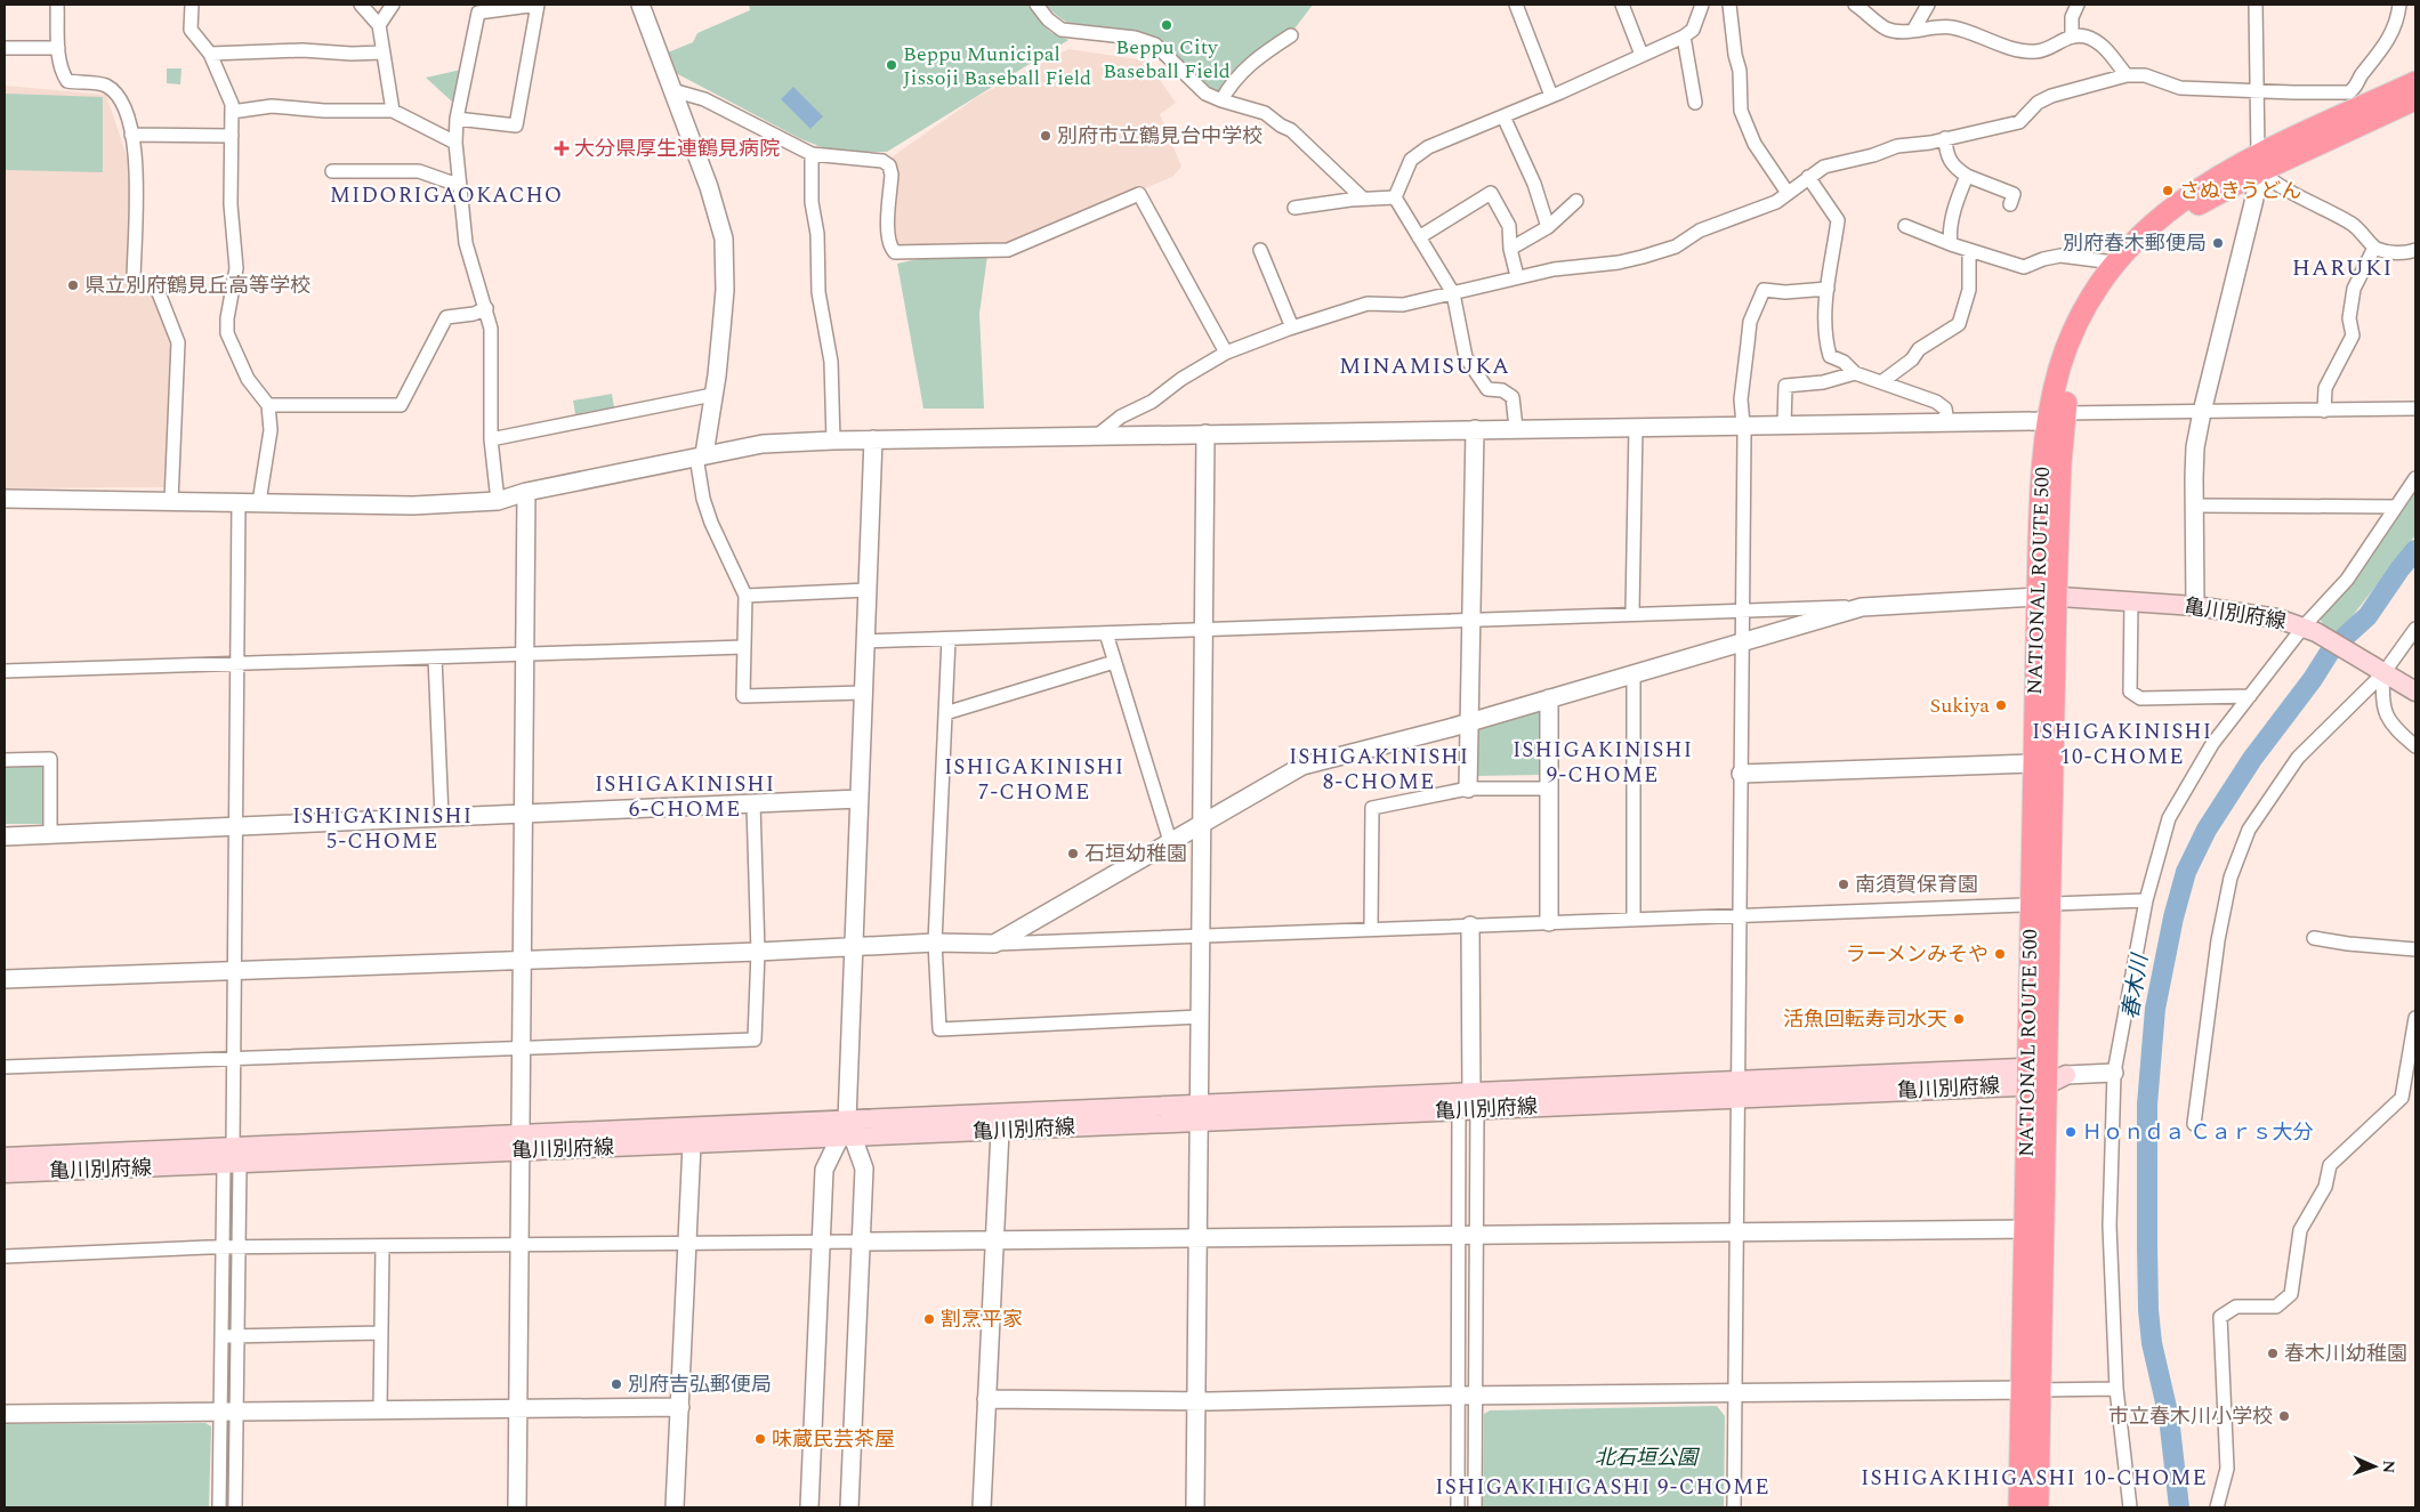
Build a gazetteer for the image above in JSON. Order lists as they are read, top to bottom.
{
  "streets": {
    "highway": ["NATIONAL ROUTE 500"],
    "main road": ["亀川別府線"]
  },
  "crossings": [
    ["NATIONAL ROUTE 500", "亀川別府線"]
  ],
  "districts": [
    "MIDORIGAOKACHO",
    "HARUKI",
    "MINAMISUKA",
    "ISHIGAKINISHI 10-CHOME",
    "ISHIGAKINISHI 9-CHOME",
    "ISHIGAKINISHI 8-CHOME",
    "ISHIGAKINISHI 7-CHOME",
    "ISHIGAKINISHI 6-CHOME",
    "ISHIGAKINISHI 5-CHOME",
    "ISHIGAKIHIGASHI 10-CHOME",
    "ISHIGAKIHIGASHI 9-CHOME"
  ],
  "water": ["春木川"],
  "parks": ["北石垣公園"],
  "places": {
    "other": [
      "Beppu City Baseball Field",
      "Beppu Municipal Jissoji Baseball Field",
      "別府市立鶴見台中学校",
      "さぬきうどん",
      "別府春木郵便局",
      "県立別府鶴見丘高等学校",
      "Sukiya",
      "石垣幼稚園",
      "南須賀保育園",
      "ラーメンみそや",
      "活魚回転寿司水天",
      "Ｈｏｎｄａ Ｃａｒｓ大分",
      "割烹平家",
      "春木川幼稚園",
      "別府吉弘郵便局",
      "市立春木川小学校",
      "味蔵民芸茶屋"
    ],
    "health": ["大分県厚生連鶴見病院"]
  },
  "north": "right"
}
